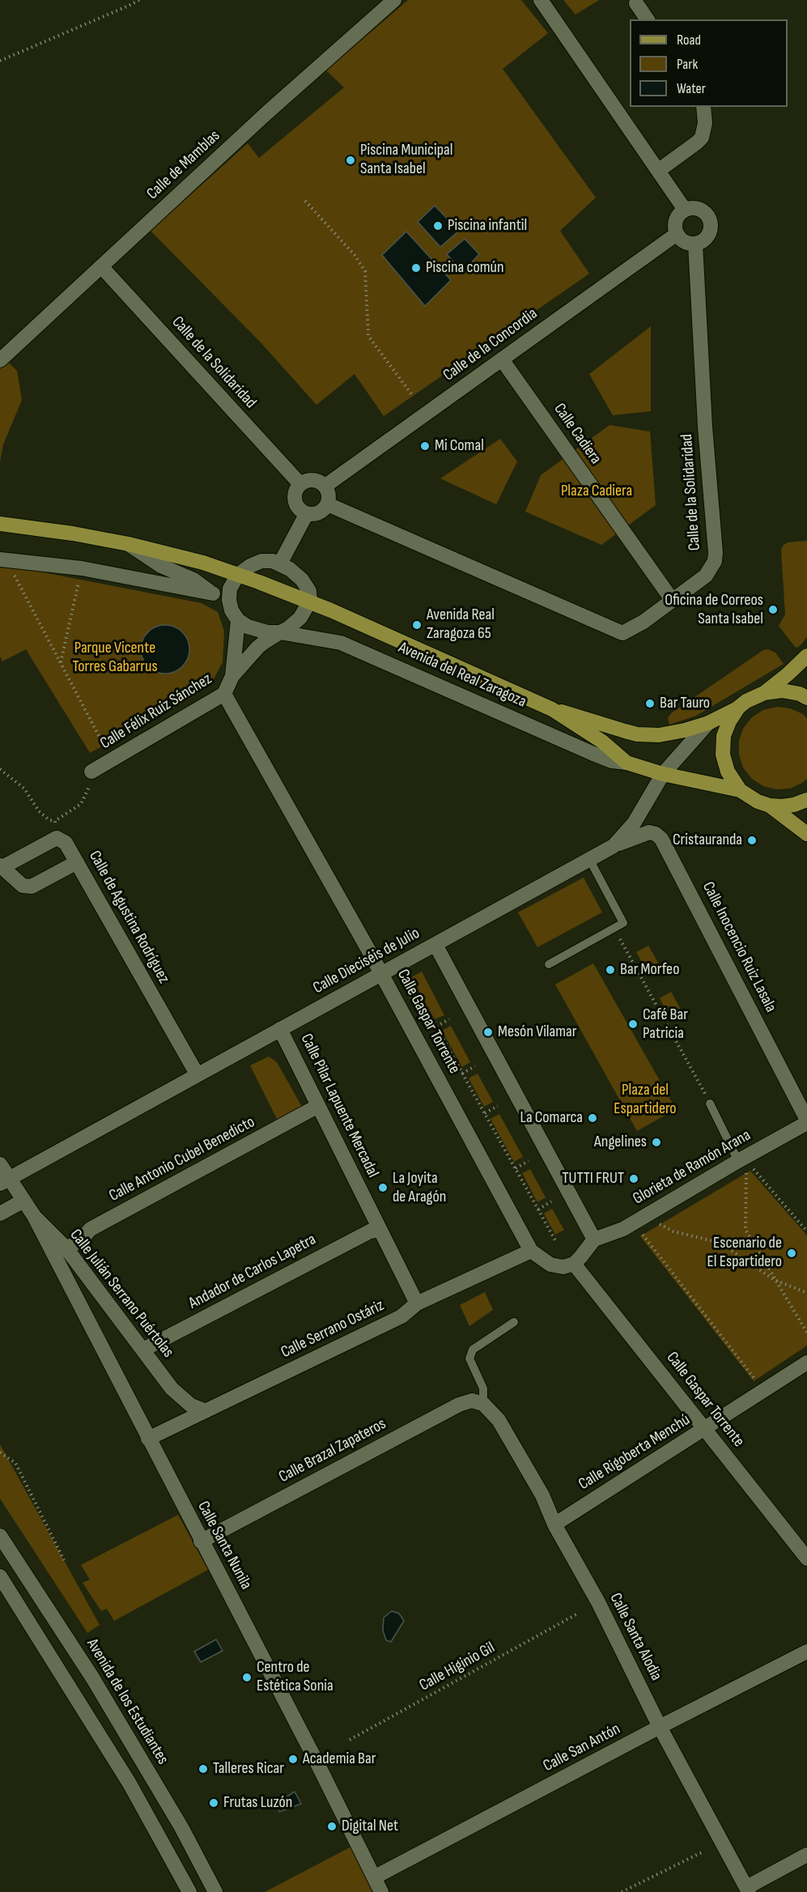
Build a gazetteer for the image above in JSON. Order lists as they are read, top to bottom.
{
  "streets": {
    "main road": ["Avenida del Real Zaragoza"],
    "street": [
      "Calle de Mamblas",
      "Calle de la Concordia",
      "Calle de la Solidaridad",
      "Calle Cadiera",
      "Calle Félix Ruiz Sánchez",
      "Calle de Agustina Rodríguez",
      "Calle Inocencio Ruiz Lasala",
      "Calle Dieciséis de Julio",
      "Calle Gaspar Torrente",
      "Calle Pilar Lapuente Mercadal",
      "Calle Antonio Cubel Benedicto",
      "Glorieta de Ramón Arana",
      "Andador de Carlos Lapetra",
      "Calle Julián Serrano Puértolas",
      "Calle Serrano Ostáriz",
      "Calle Brazal Zapateros",
      "Calle Rigoberta Menchú",
      "Calle Santa Nunila",
      "Calle Santa Alodia",
      "Avenida de los Estudiantes",
      "Calle San Antón"
    ],
    "path": ["Calle Higinio Gil"]
  },
  "crossings": [
    ["Calle de Mamblas", "Calle de la Solidaridad"],
    ["Calle de la Concordia", "Calle de la Solidaridad"],
    ["Calle de la Concordia", "Calle Cadiera"],
    ["Calle de la Solidaridad", "Calle Cadiera"],
    ["Avenida del Real Zaragoza", "Calle Félix Ruiz Sánchez"],
    ["Avenida del Real Zaragoza", "Calle Dieciséis de Julio"],
    ["Calle Félix Ruiz Sánchez", "Calle Gaspar Torrente"],
    ["Calle de Agustina Rodríguez", "Calle Dieciséis de Julio"],
    ["Calle Inocencio Ruiz Lasala", "Calle Dieciséis de Julio"],
    ["Calle Inocencio Ruiz Lasala", "Glorieta de Ramón Arana"],
    ["Calle Dieciséis de Julio", "Calle Gaspar Torrente"],
    ["Calle Dieciséis de Julio", "Calle Pilar Lapuente Mercadal"],
    ["Calle Dieciséis de Julio", "Calle Julián Serrano Puértolas"],
    ["Calle Gaspar Torrente", "Calle Serrano Ostáriz"],
    ["Calle Gaspar Torrente", "Calle Rigoberta Menchú"],
    ["Calle Pilar Lapuente Mercadal", "Calle Antonio Cubel Benedicto"],
    ["Calle Pilar Lapuente Mercadal", "Andador de Carlos Lapetra"],
    ["Calle Pilar Lapuente Mercadal", "Calle Serrano Ostáriz"],
    ["Calle Antonio Cubel Benedicto", "Calle Julián Serrano Puértolas"],
    ["Andador de Carlos Lapetra", "Calle Julián Serrano Puértolas"],
    ["Calle Julián Serrano Puértolas", "Calle Serrano Ostáriz"],
    ["Calle Julián Serrano Puértolas", "Calle Santa Nunila"],
    ["Calle Serrano Ostáriz", "Calle Santa Nunila"],
    ["Calle Brazal Zapateros", "Calle Santa Nunila"],
    ["Calle Brazal Zapateros", "Calle Santa Alodia"],
    ["Calle Rigoberta Menchú", "Calle Santa Alodia"],
    ["Calle Santa Nunila", "Calle San Antón"],
    ["Calle Santa Alodia", "Calle San Antón"]
  ],
  "parks": ["Plaza Cadiera", "Parque Vicente Torres Gabarrus", "Plaza del Espartidero"],
  "places": [
    "Piscina Municipal Santa Isabel",
    "Piscina infantil",
    "Piscina común",
    "Mi Comal",
    "Oficina de Correos Santa Isabel",
    "Avenida Real Zaragoza 65",
    "Bar Tauro",
    "Cristauranda",
    "Bar Morfeo",
    "Café Bar Patricia",
    "Mesón Vilamar",
    "La Comarca",
    "Angelines",
    "TUTTI FRUT",
    "La Joyita de Aragón",
    "Escenario de El Espartidero",
    "Centro de Estética Sonia",
    "Academia Bar",
    "Talleres Ricar",
    "Frutas Luzón",
    "Digital Net"
  ],
  "legend": ["Road", "Park", "Water"]
}
